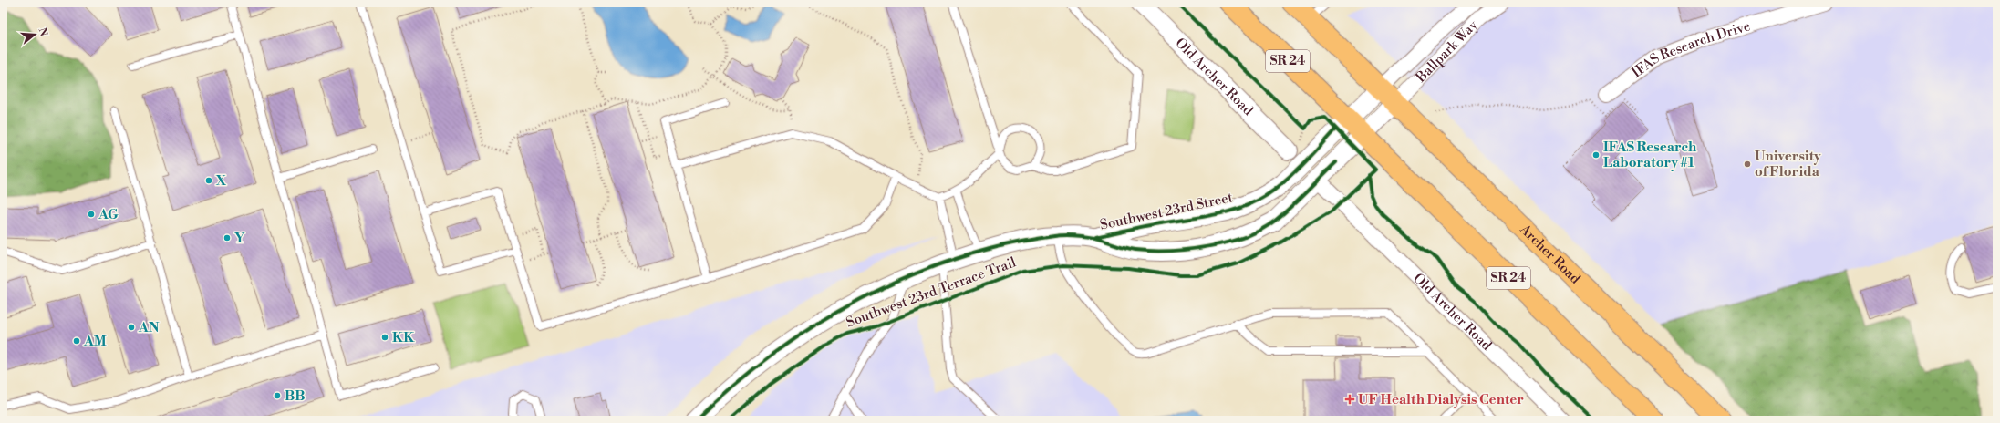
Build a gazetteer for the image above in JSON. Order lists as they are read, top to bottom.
{
  "streets": {
    "main road": ["SR 24", "Archer Road"],
    "street": [
      "Ballpark Way",
      "IFAS Research Drive",
      "Old Archer Road",
      "Southwest 23rd Street"
    ],
    "cycle path": ["Southwest 23rd Terrace Trail"]
  },
  "crossings": [
    ["Ballpark Way", "Southwest 23rd Street"],
    ["Ballpark Way", "Archer Road"],
    ["SR 24", "Southwest 23rd Street"],
    ["Old Archer Road", "Southwest 23rd Street"],
    ["Southwest 23rd Street", "Archer Road"]
  ],
  "places": {
    "other": [
      "IFAS Research Laboratory #1",
      "University of Florida",
      "X",
      "AG",
      "Y",
      "AN",
      "KK",
      "AM",
      "BB"
    ],
    "health": ["UF Health Dialysis Center"]
  },
  "north": "right"
}
